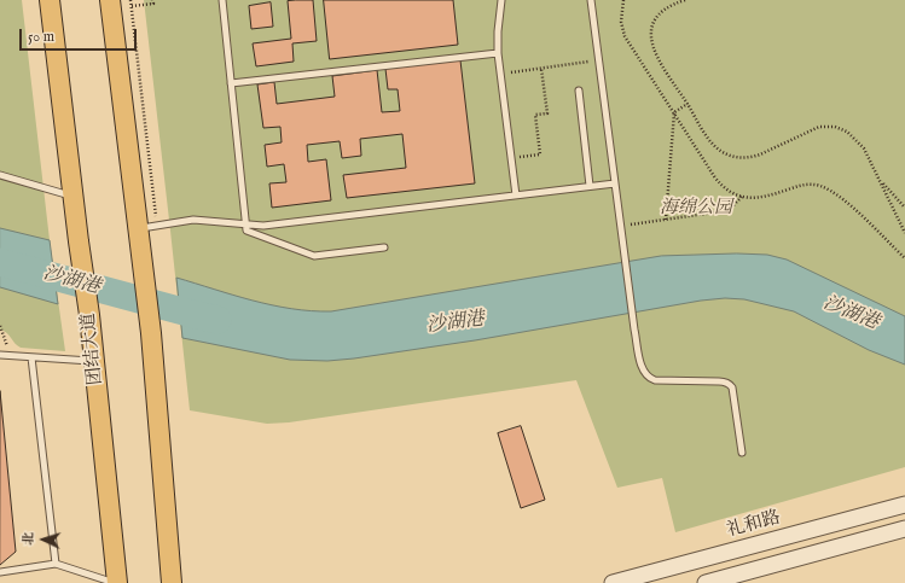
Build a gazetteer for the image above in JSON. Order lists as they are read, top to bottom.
{
  "streets": {
    "main road": ["团结大道"],
    "street": ["礼和路"]
  },
  "water": ["沙湖港"],
  "parks": ["海绵公园"],
  "scale_bar": "50 m",
  "north": "left"
}
